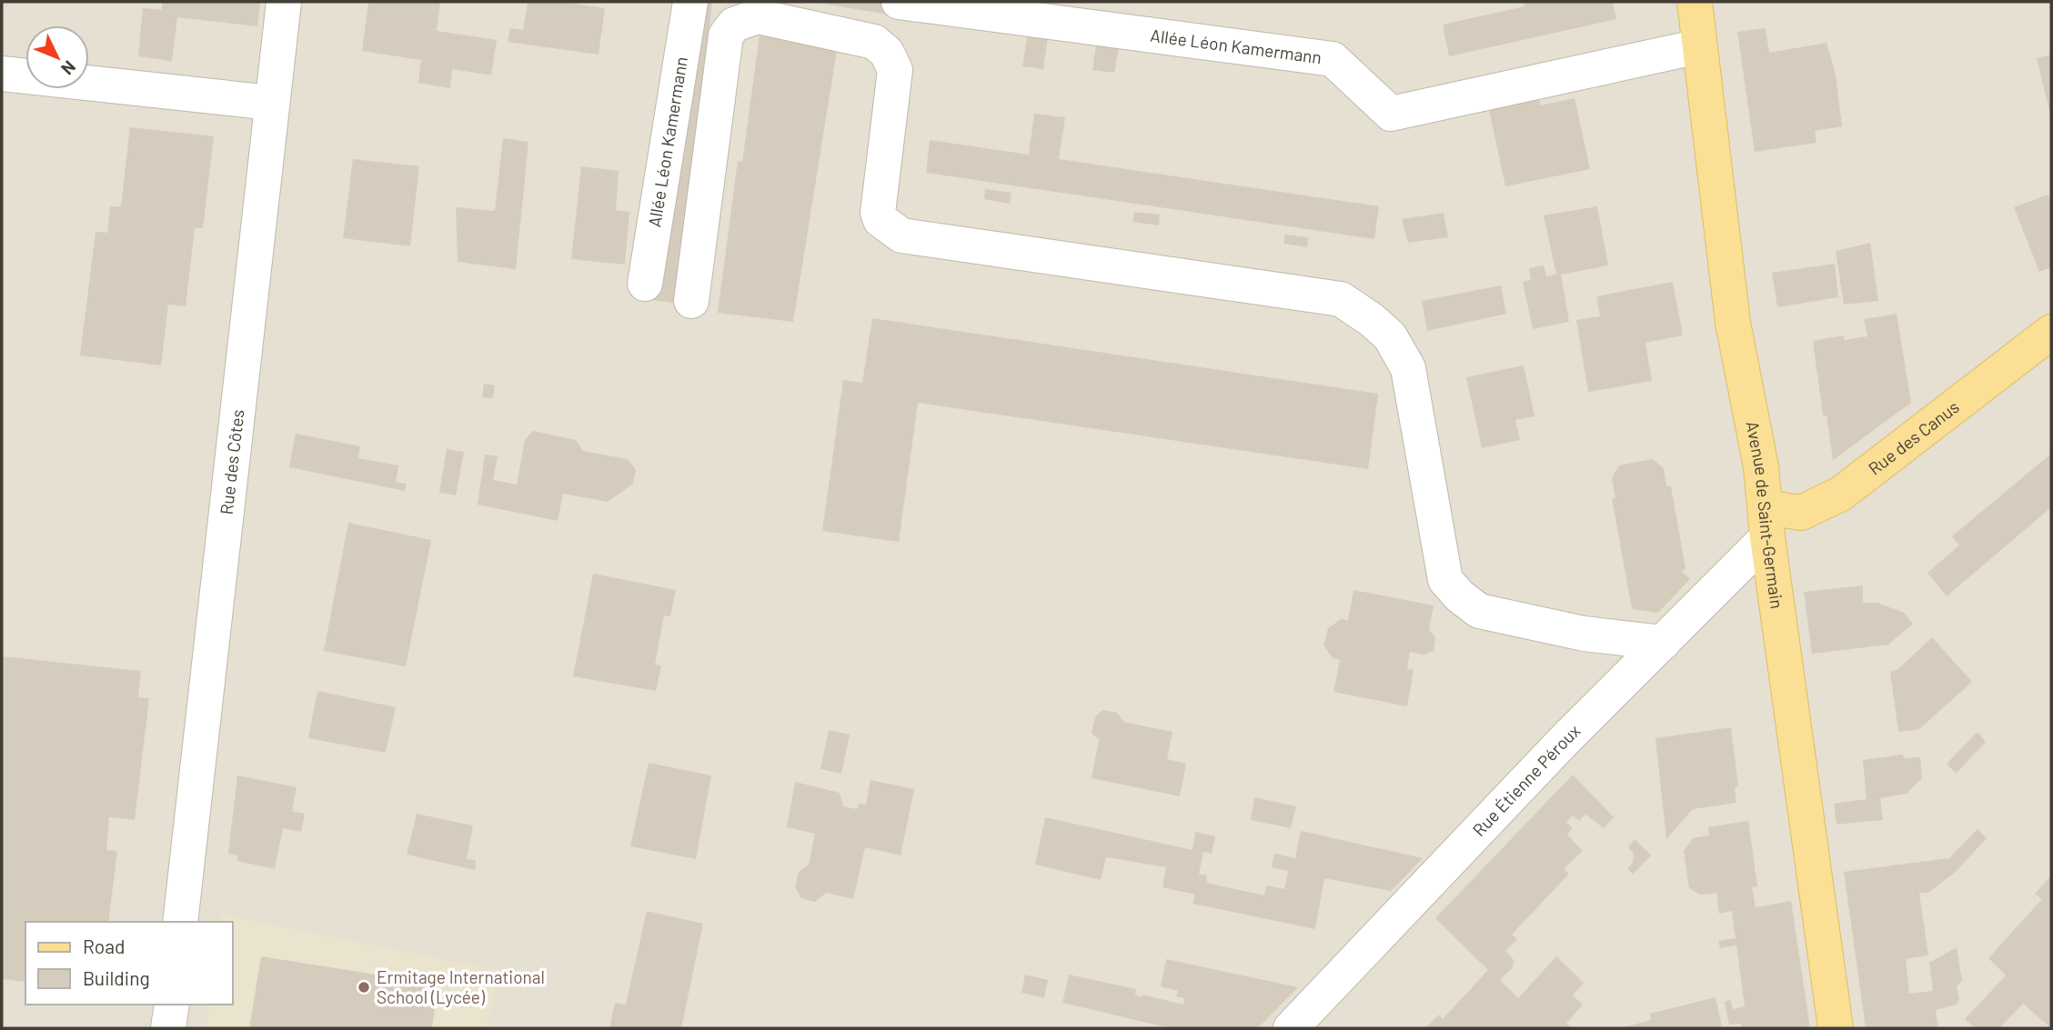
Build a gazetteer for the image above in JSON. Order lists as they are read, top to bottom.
{
  "streets": {
    "main road": ["Rue des Canus", "Avenue de Saint-Germain"],
    "street": ["Allée Léon Kamermann", "Rue des Côtes", "Rue Étienne Péroux"]
  },
  "crossings": [
    ["Allée Léon Kamermann", "Avenue de Saint-Germain"],
    ["Rue des Canus", "Avenue de Saint-Germain"],
    ["Rue des Canus", "Rue Étienne Péroux"],
    ["Avenue de Saint-Germain", "Rue Étienne Péroux"]
  ],
  "places": ["Ermitage International School (Lycée)"],
  "legend": ["Road", "Building"],
  "north": "bottom right"
}
